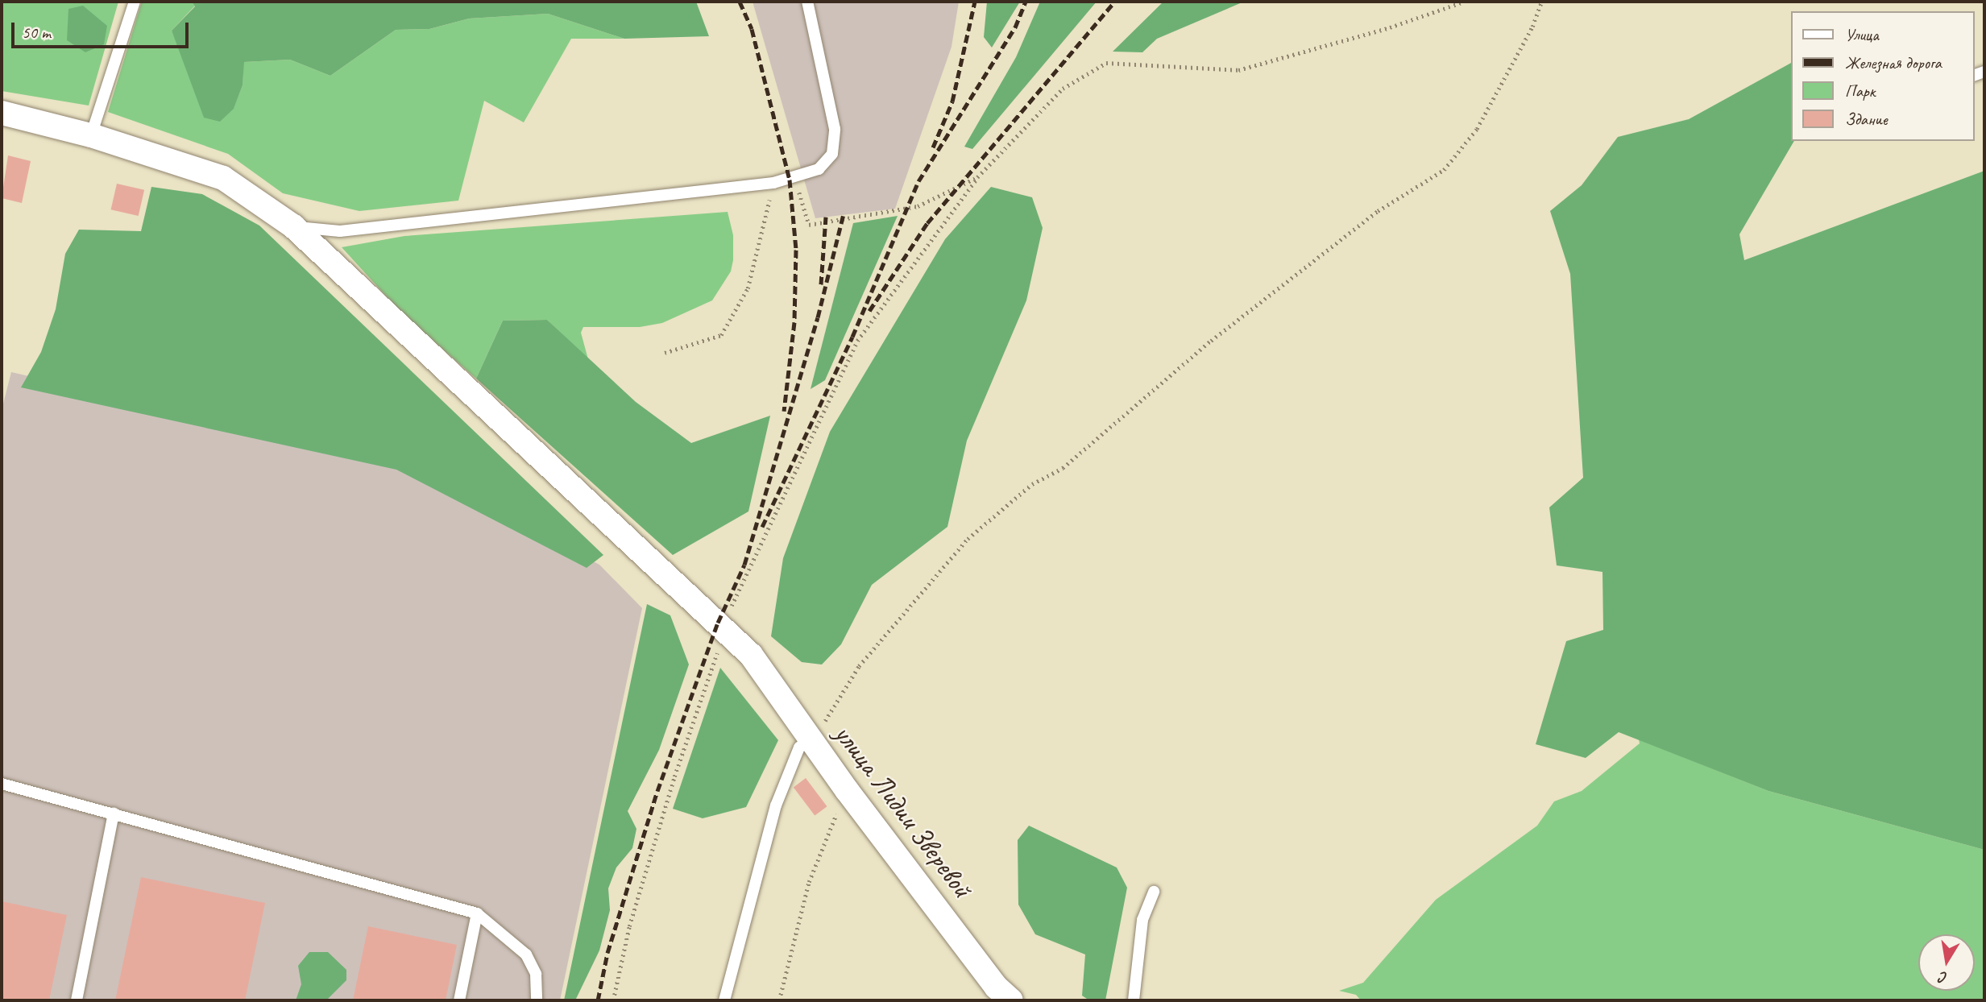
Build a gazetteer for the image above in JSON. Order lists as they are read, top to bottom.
{
  "streets": {
    "street": ["улица Лидии Зверевой"]
  },
  "legend": [
    "Улица",
    "Железная дорога",
    "Парк",
    "Здание"
  ],
  "scale_bar": "50 m",
  "north": "bottom"
}
